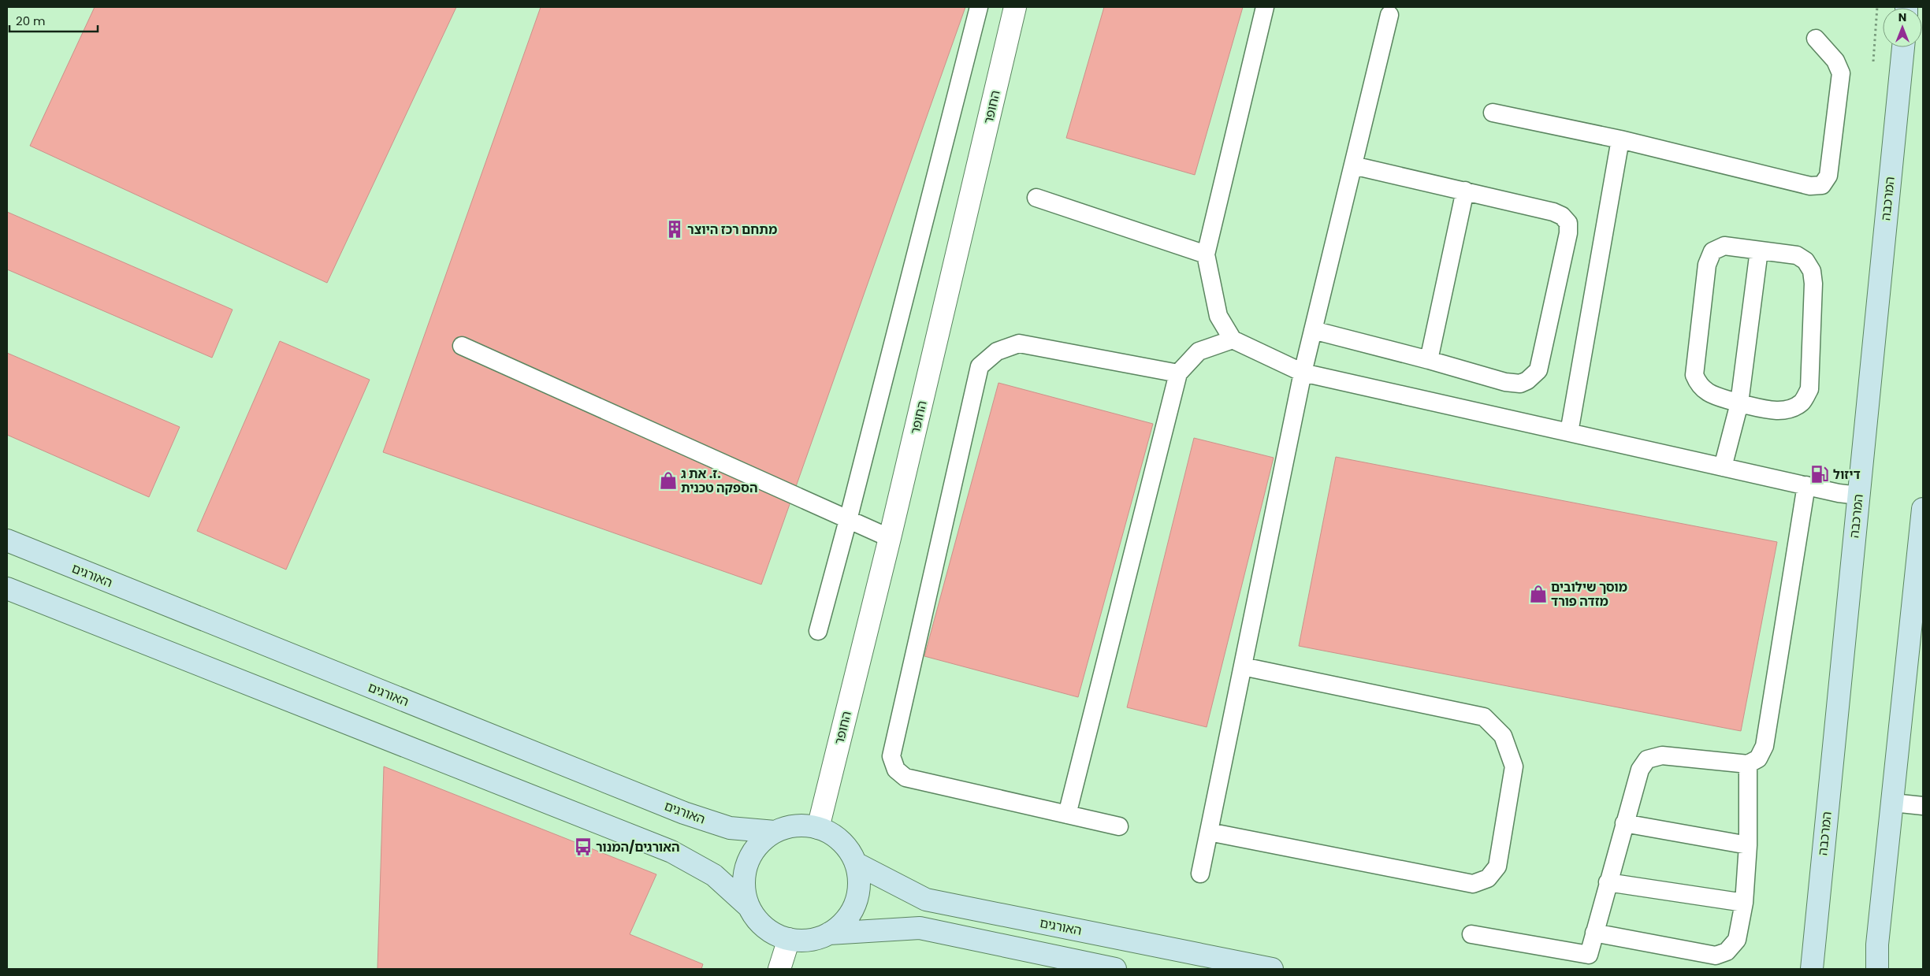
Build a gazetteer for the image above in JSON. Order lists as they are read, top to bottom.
{
  "streets": {
    "street": ["החופר", "המרכבה", "האורגים"]
  },
  "crossings": [
    ["החופר", "האורגים"]
  ],
  "places": {
    "building": ["מתחם רכז היוצר"],
    "fuel station": ["דיזול"],
    "shop": ["ז. את ג. הספקה טכנית", "מוסך שילובים מזדה פורד"],
    "bus stop": ["האורגים/המנור"]
  },
  "scale_bar": "20 m",
  "north": "top"
}
